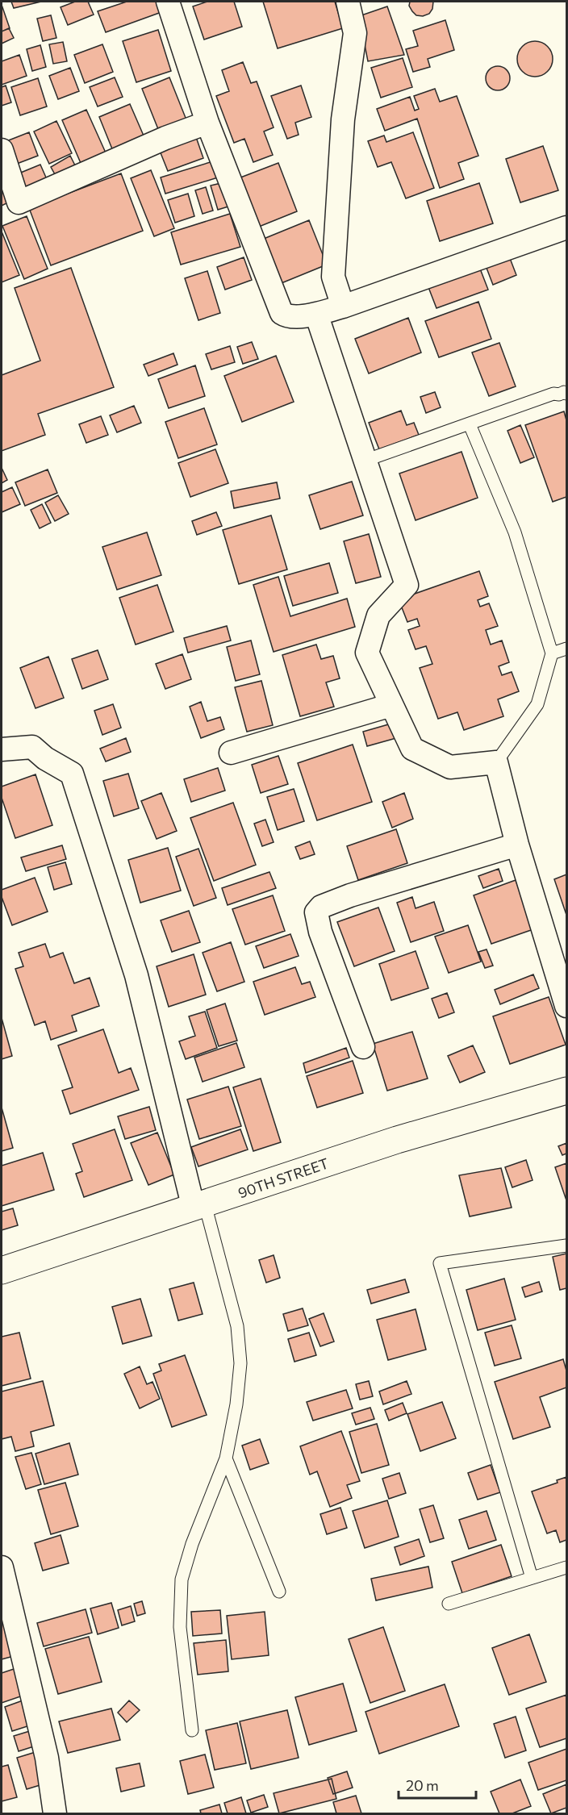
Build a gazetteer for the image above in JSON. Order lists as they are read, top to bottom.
{
  "streets": {
    "street": ["90TH STREET"]
  },
  "scale_bar": "20 m"
}
